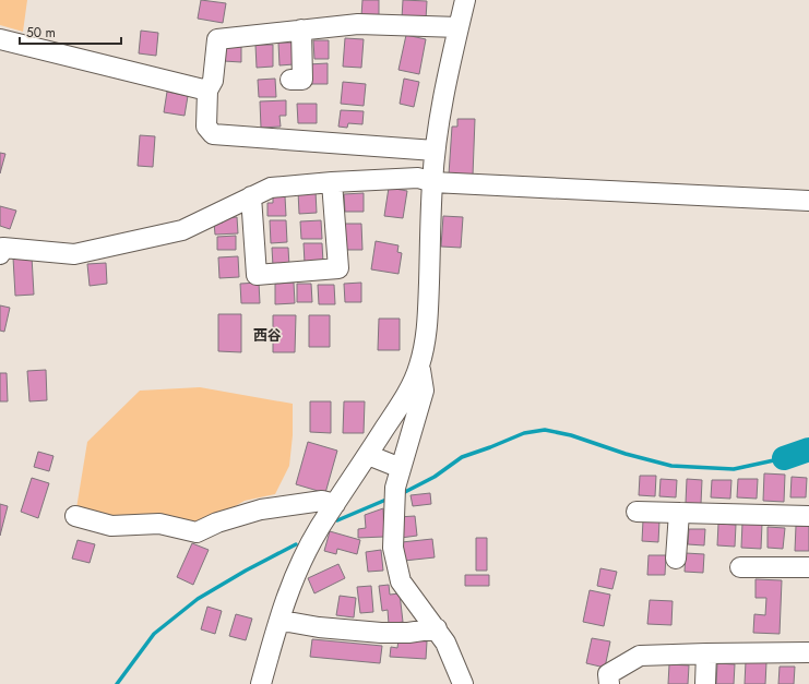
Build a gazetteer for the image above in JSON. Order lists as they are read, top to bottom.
{
  "districts": ["西谷"],
  "scale_bar": "50 m"
}
